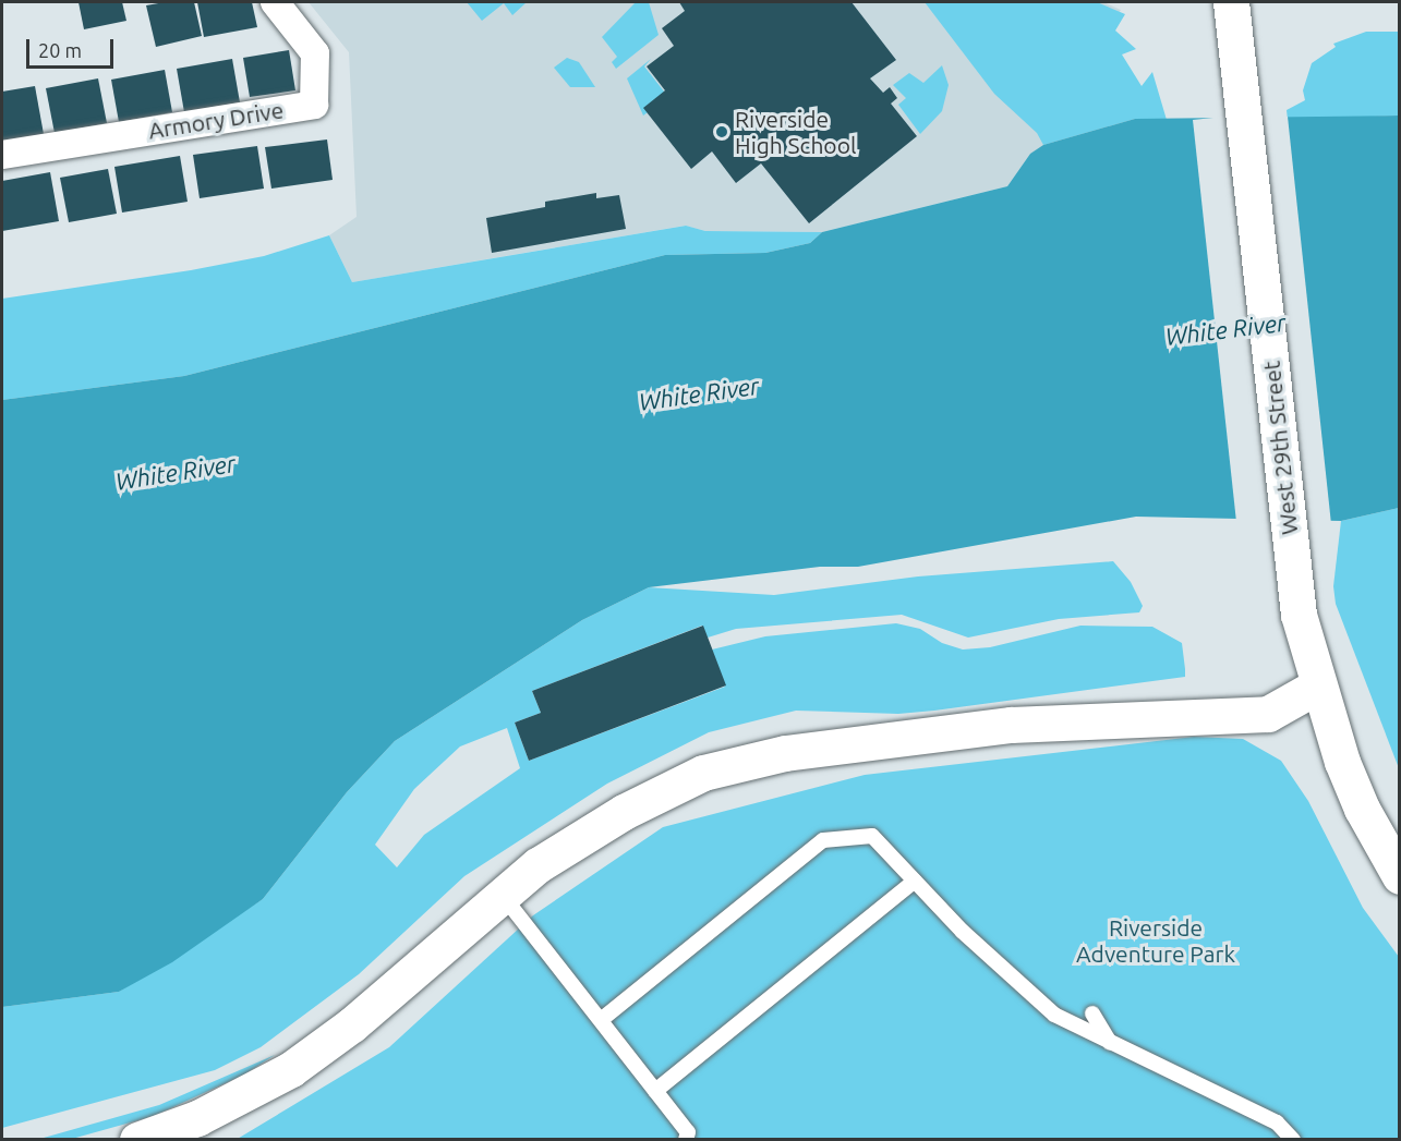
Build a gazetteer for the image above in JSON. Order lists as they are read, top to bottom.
{
  "streets": {
    "street": ["Armory Drive", "West 29th Street"]
  },
  "water": ["White River"],
  "parks": ["Riverside Adventure Park"],
  "places": ["Riverside High School"],
  "scale_bar": "20 m"
}
